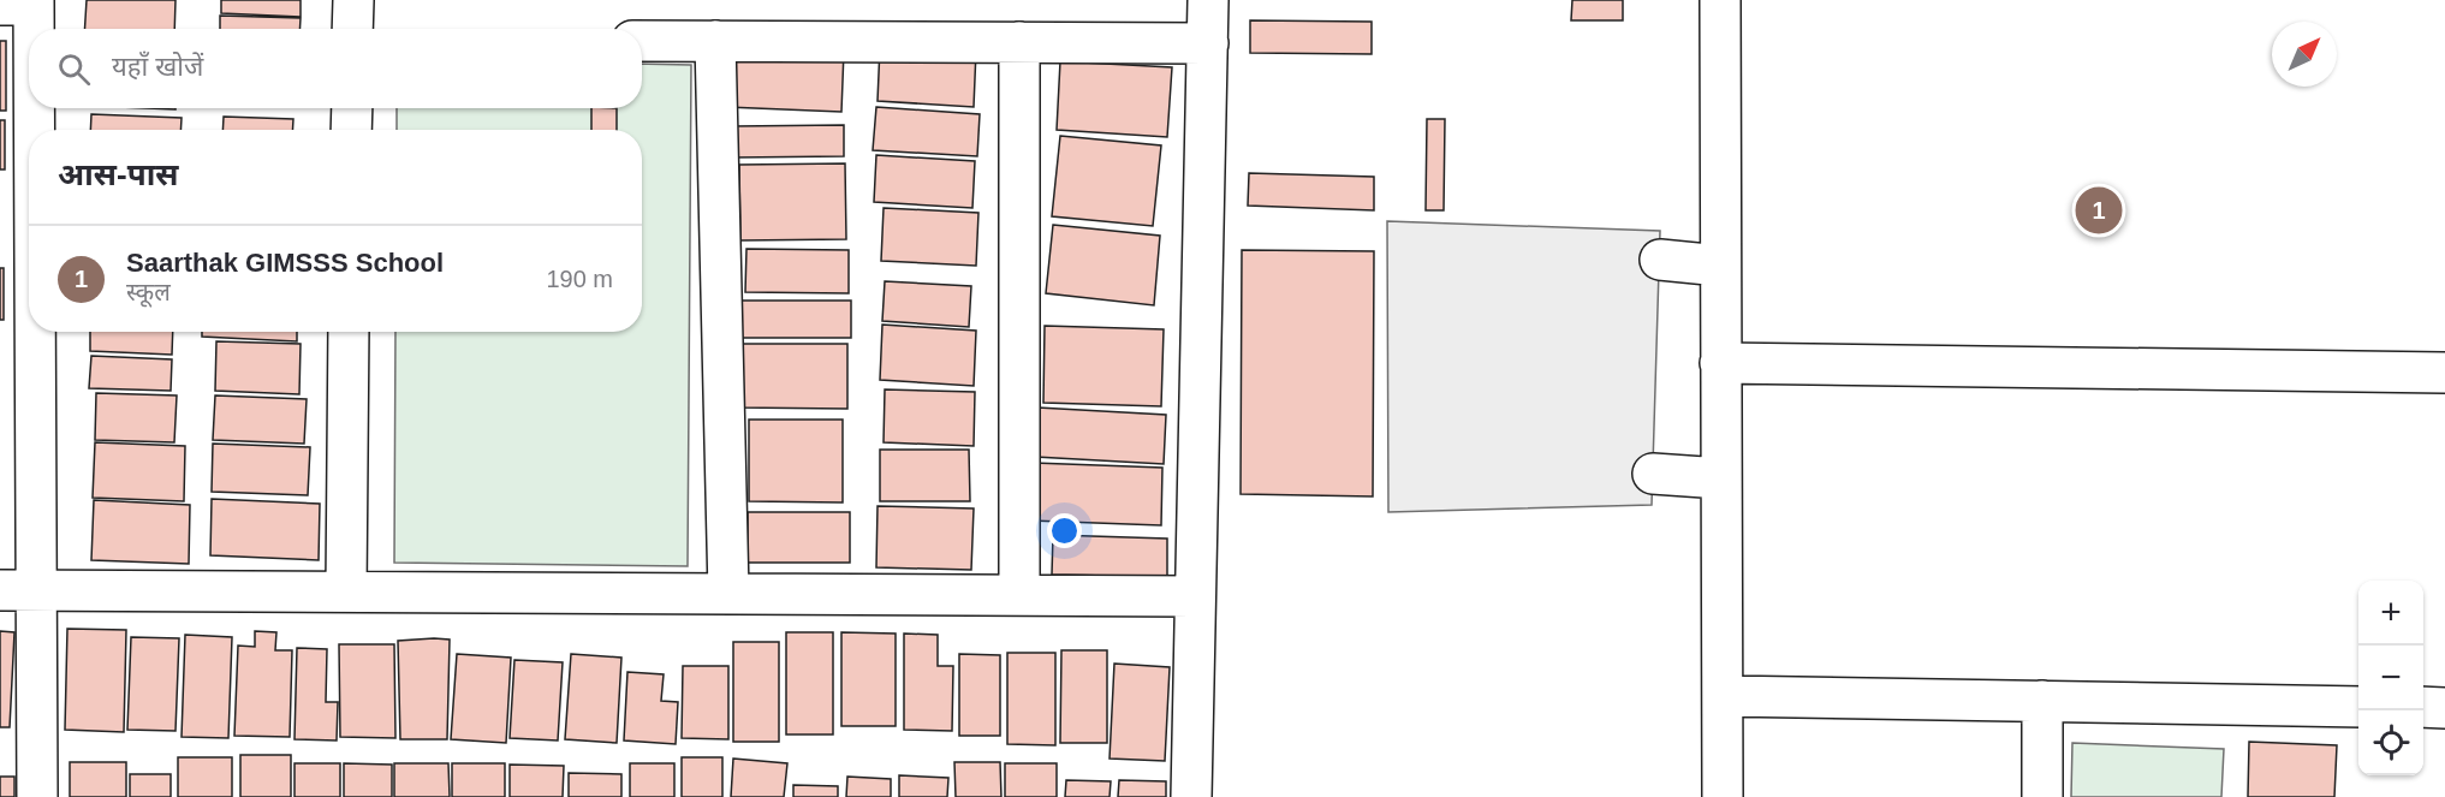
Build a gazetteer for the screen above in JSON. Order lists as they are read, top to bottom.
{
  "north": "top right",
  "page": {
    "search": "यहाँ खोजें",
    "heading": "आस-पास",
    "pins": "1",
    "list": [
      {
        "mark": "1",
        "name": "Saarthak GIMSSS School",
        "note": "स्कूल",
        "value": "190 m"
      }
    ],
    "map_buttons": ["+", "−"]
  }
}
